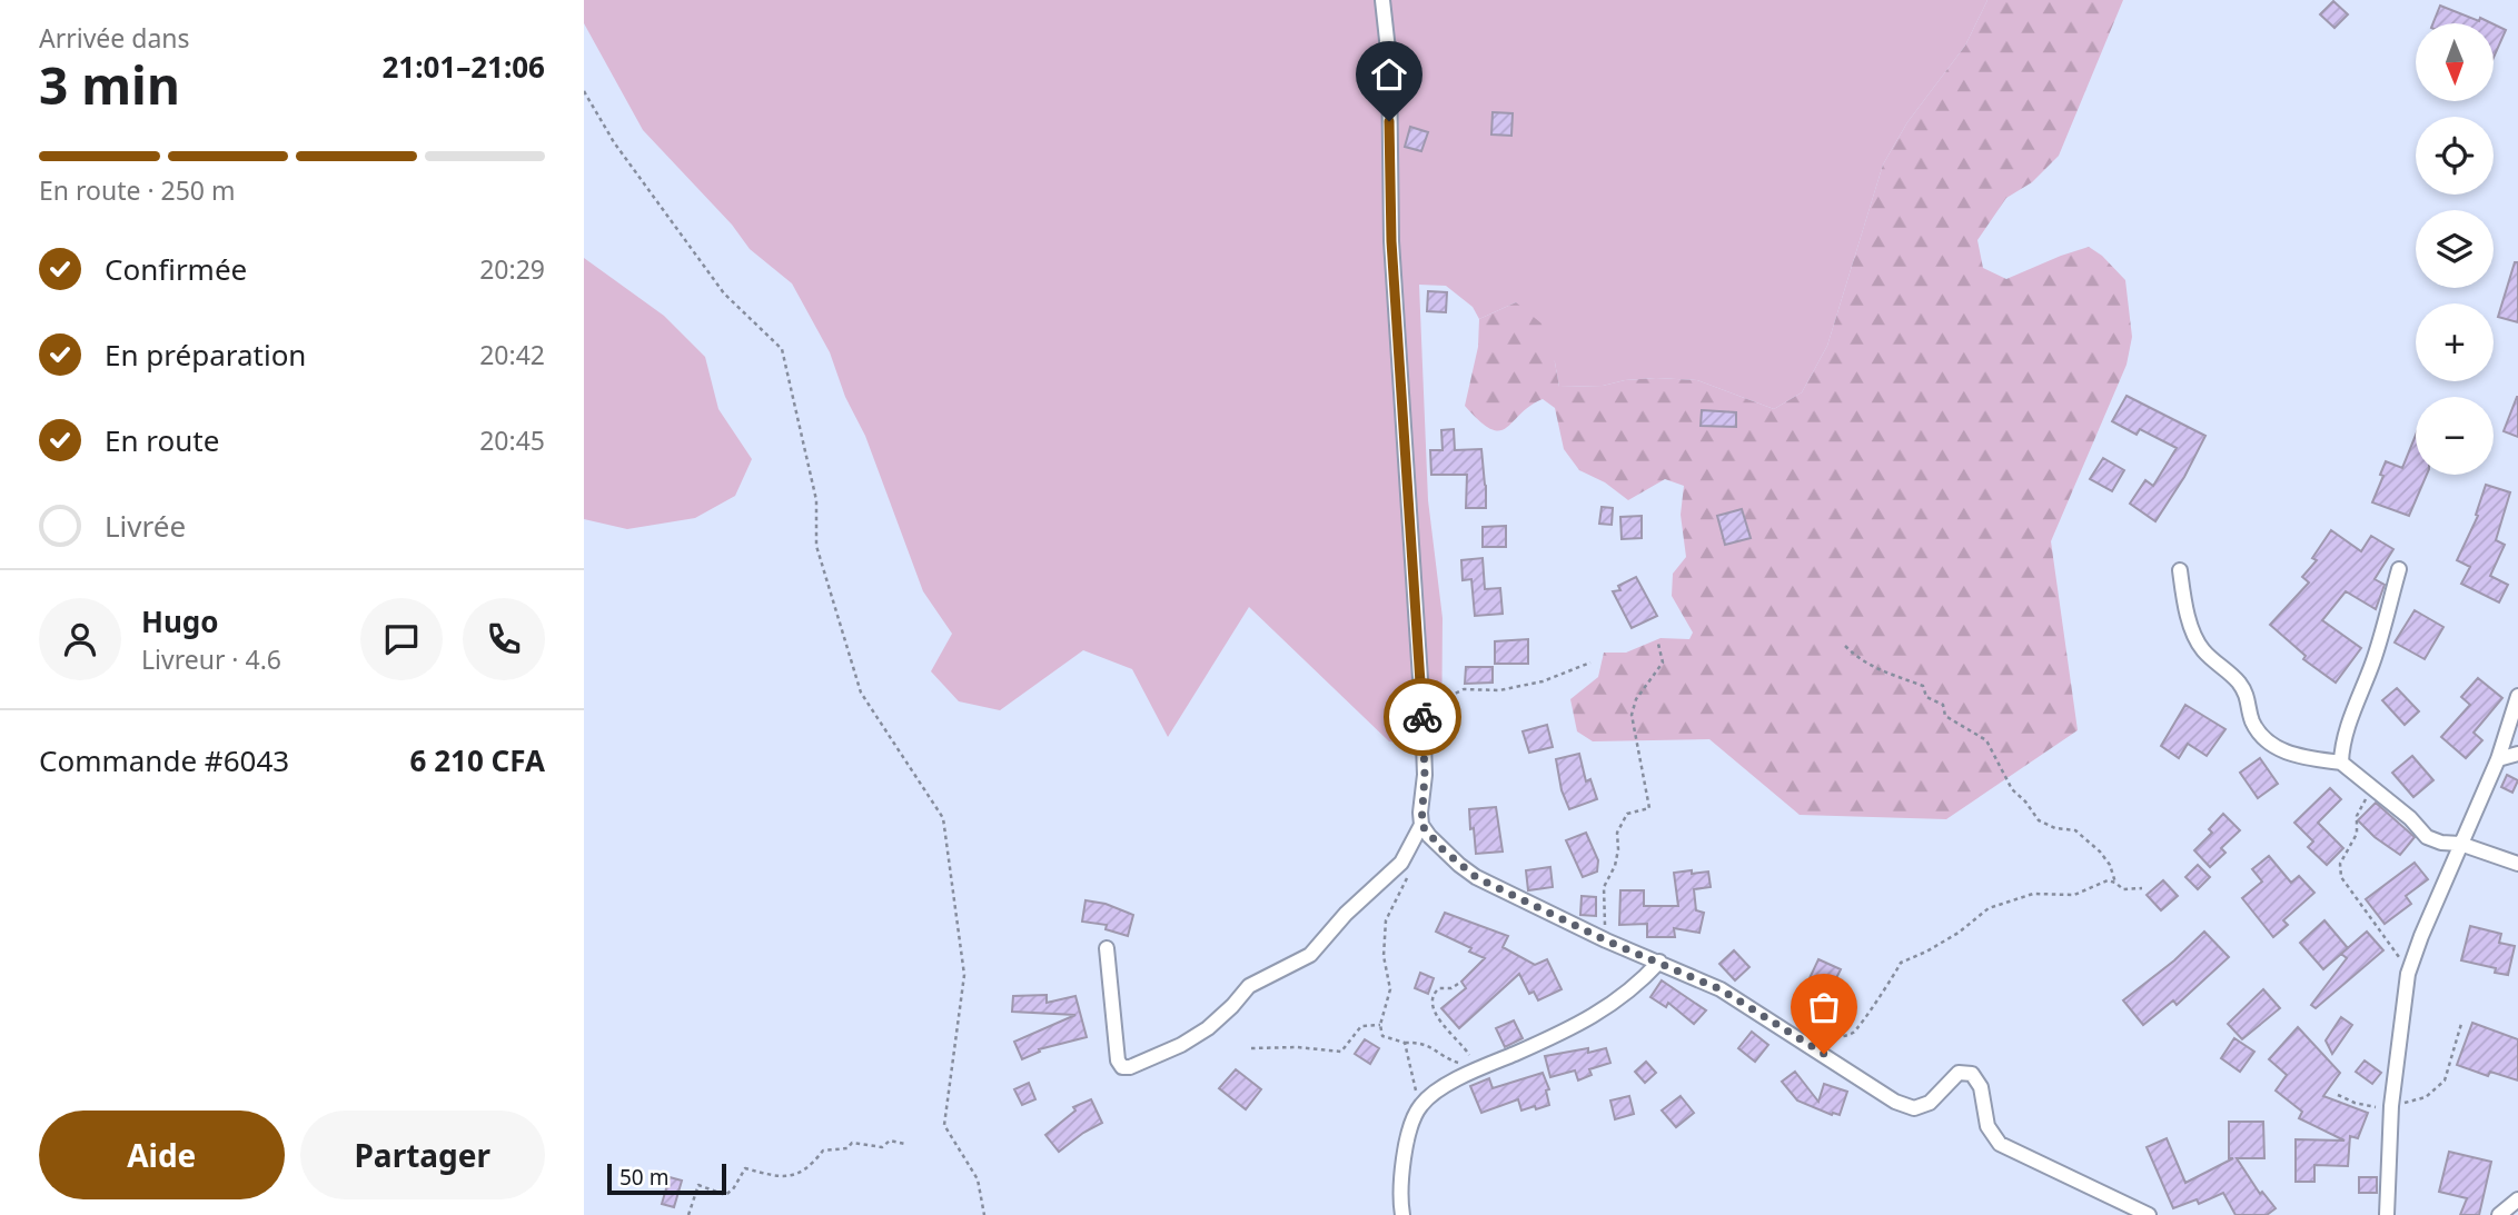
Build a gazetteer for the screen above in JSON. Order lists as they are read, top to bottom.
{
  "scale_bar": "50 m",
  "north": "bottom",
  "page": {
    "heading": ["3 min", "Arrivée dans", "21:01–21:06"],
    "panel": [
      "Hugo",
      "Livreur · 4.6",
      "Commande #6043",
      "6 210 CFA"
    ],
    "map_buttons": ["+", "−"],
    "bar": "En route · 250 m",
    "list": [
      ["Confirmée", "20:29"],
      ["En préparation", "20:42"],
      ["En route", "20:45"],
      "Livrée"
    ],
    "buttons": ["Aide", "Partager"],
    "scale": "50 m"
  }
}
